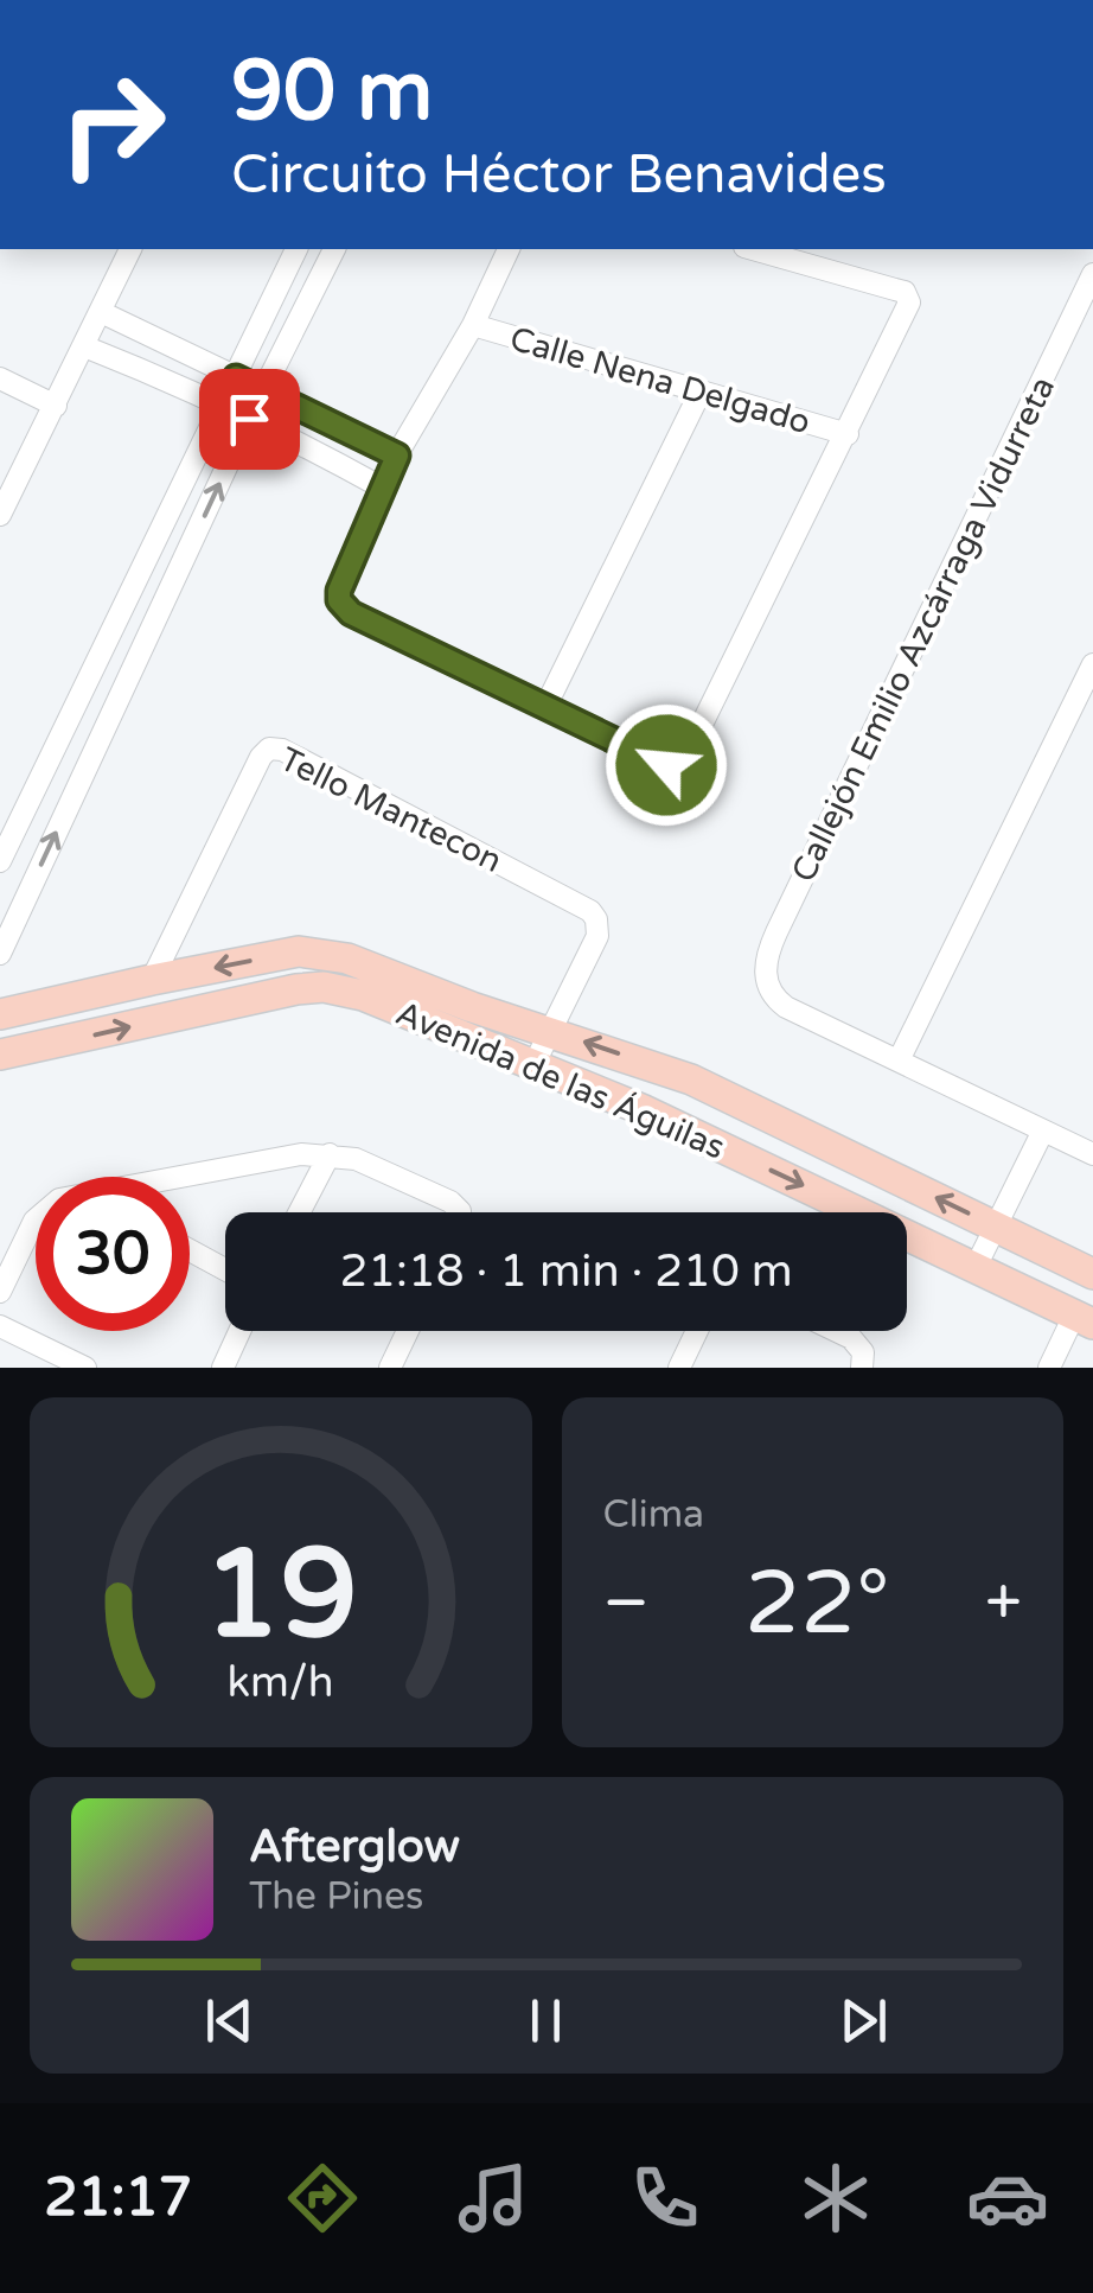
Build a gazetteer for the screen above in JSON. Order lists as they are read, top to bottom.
{
  "streets": {
    "street": [
      "Calle Nena Delgado",
      "Callejón Emilio Azcárraga Vidurreta",
      "Tello Mantecon",
      "Avenida de las Águilas"
    ]
  },
  "crossings": [
    ["Tello Mantecon", "Avenida de las Águilas"]
  ],
  "page": {
    "turn": ["90 m", "Circuito Héctor Benavides"],
    "limit": "30",
    "trip": "21:18 · 1 min · 210 m",
    "tile": "Clima",
    "heat": ["−", "22°", "+"],
    "song": ["Afterglow", "The Pines"],
    "tabs": "21:17",
    "gauge": ["19", "km/h"]
  }
}
